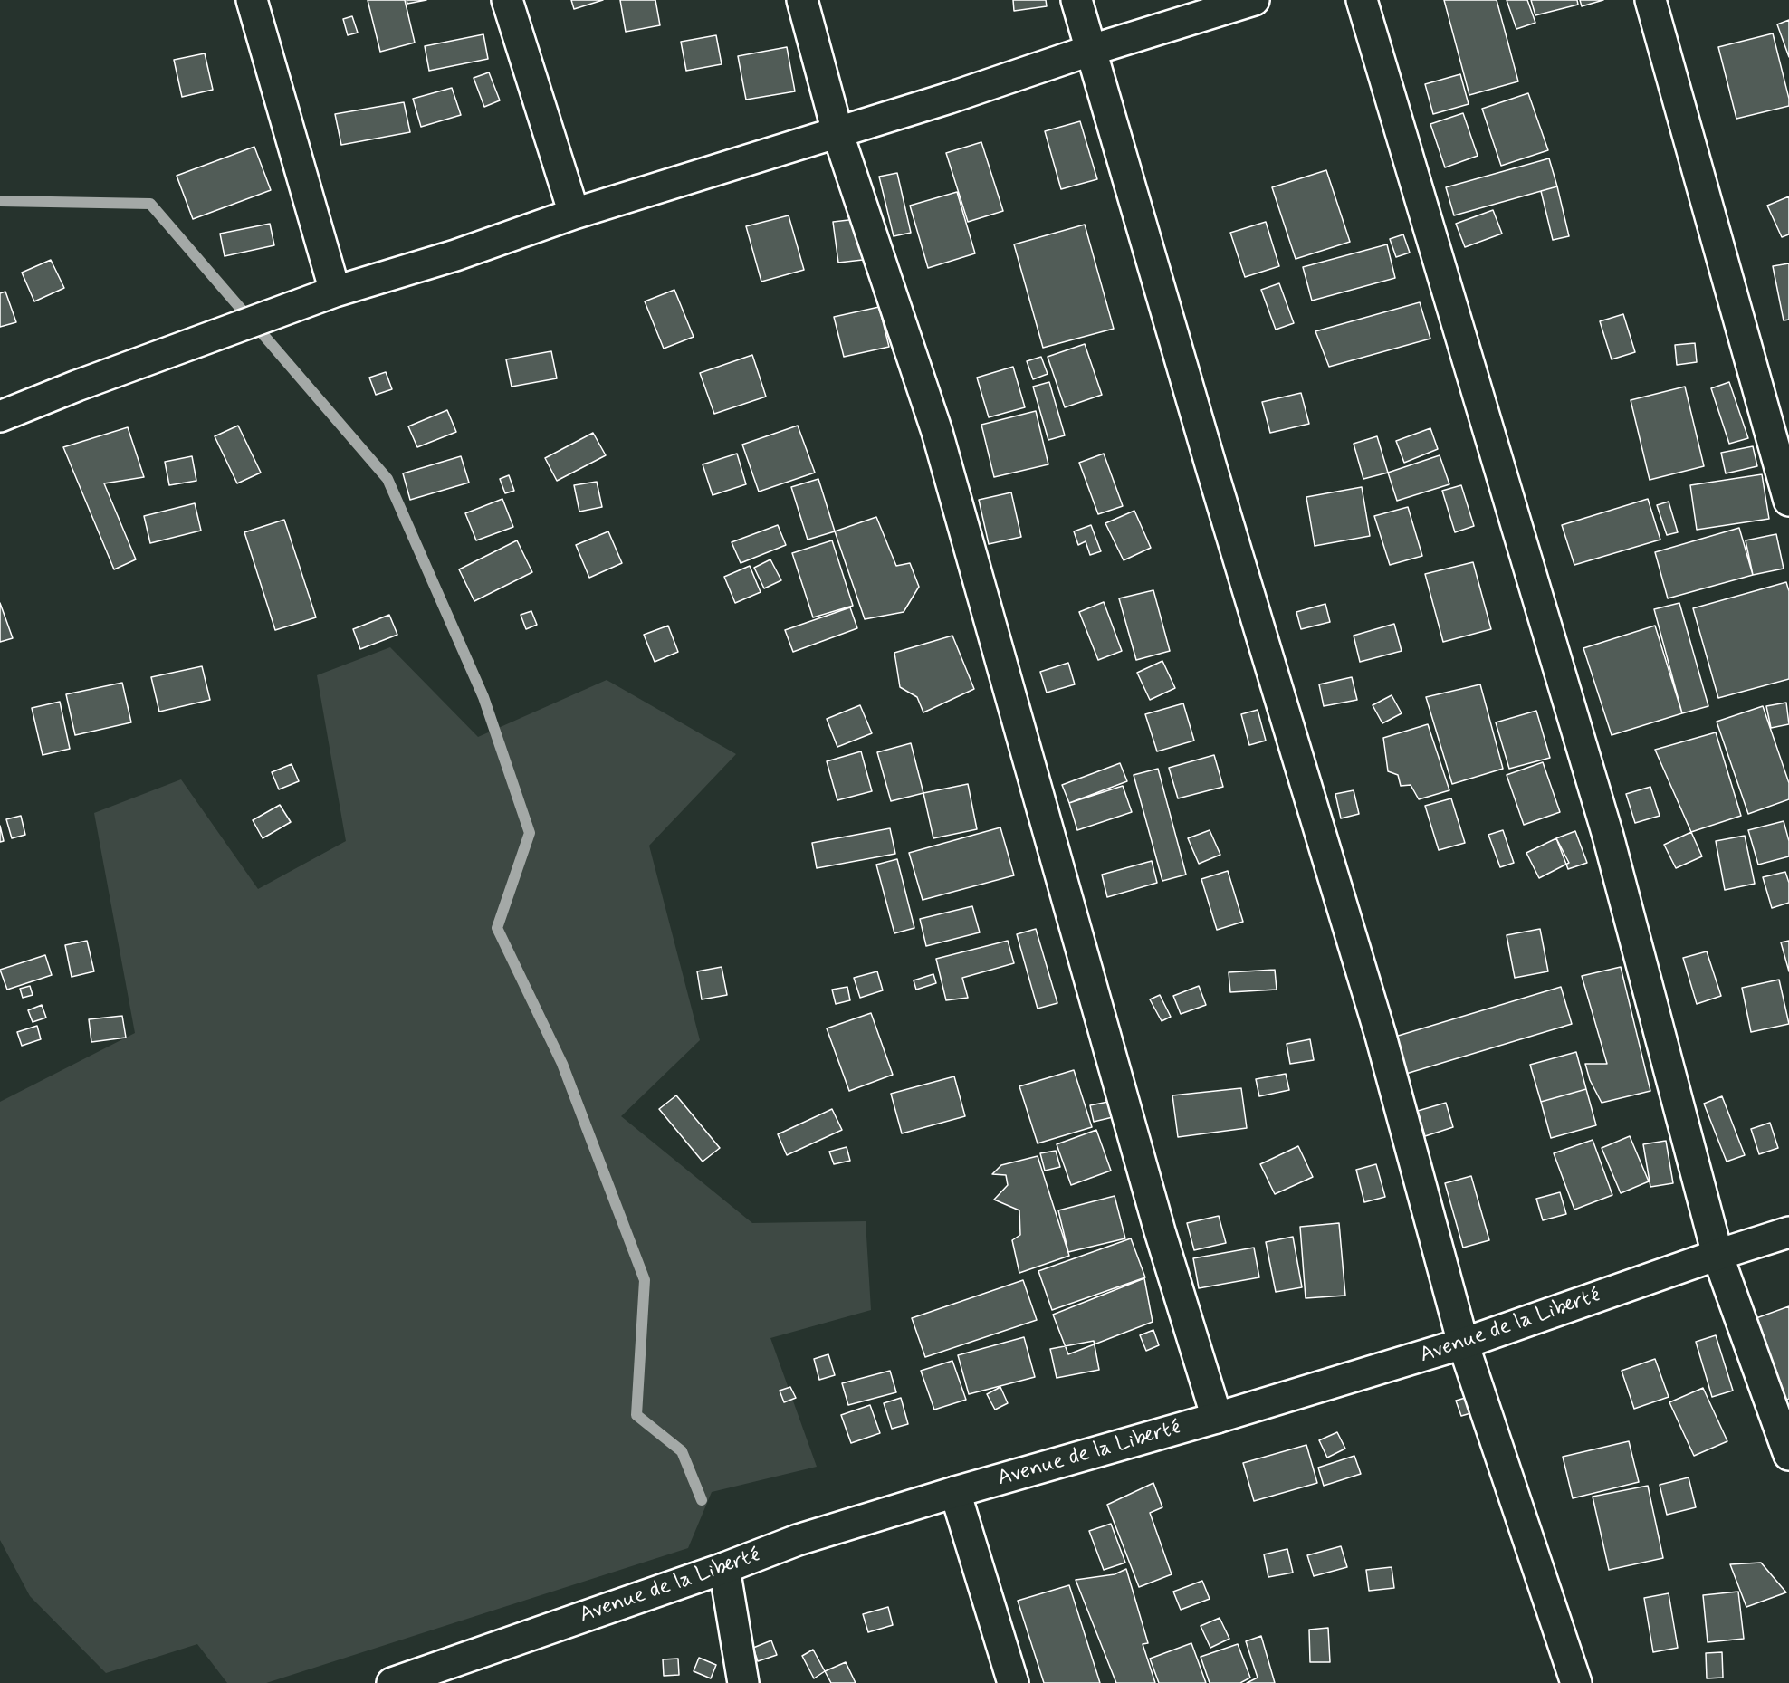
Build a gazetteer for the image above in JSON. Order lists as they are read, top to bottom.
{
  "streets": {
    "street": ["Avenue de la Liberté"]
  }
}
